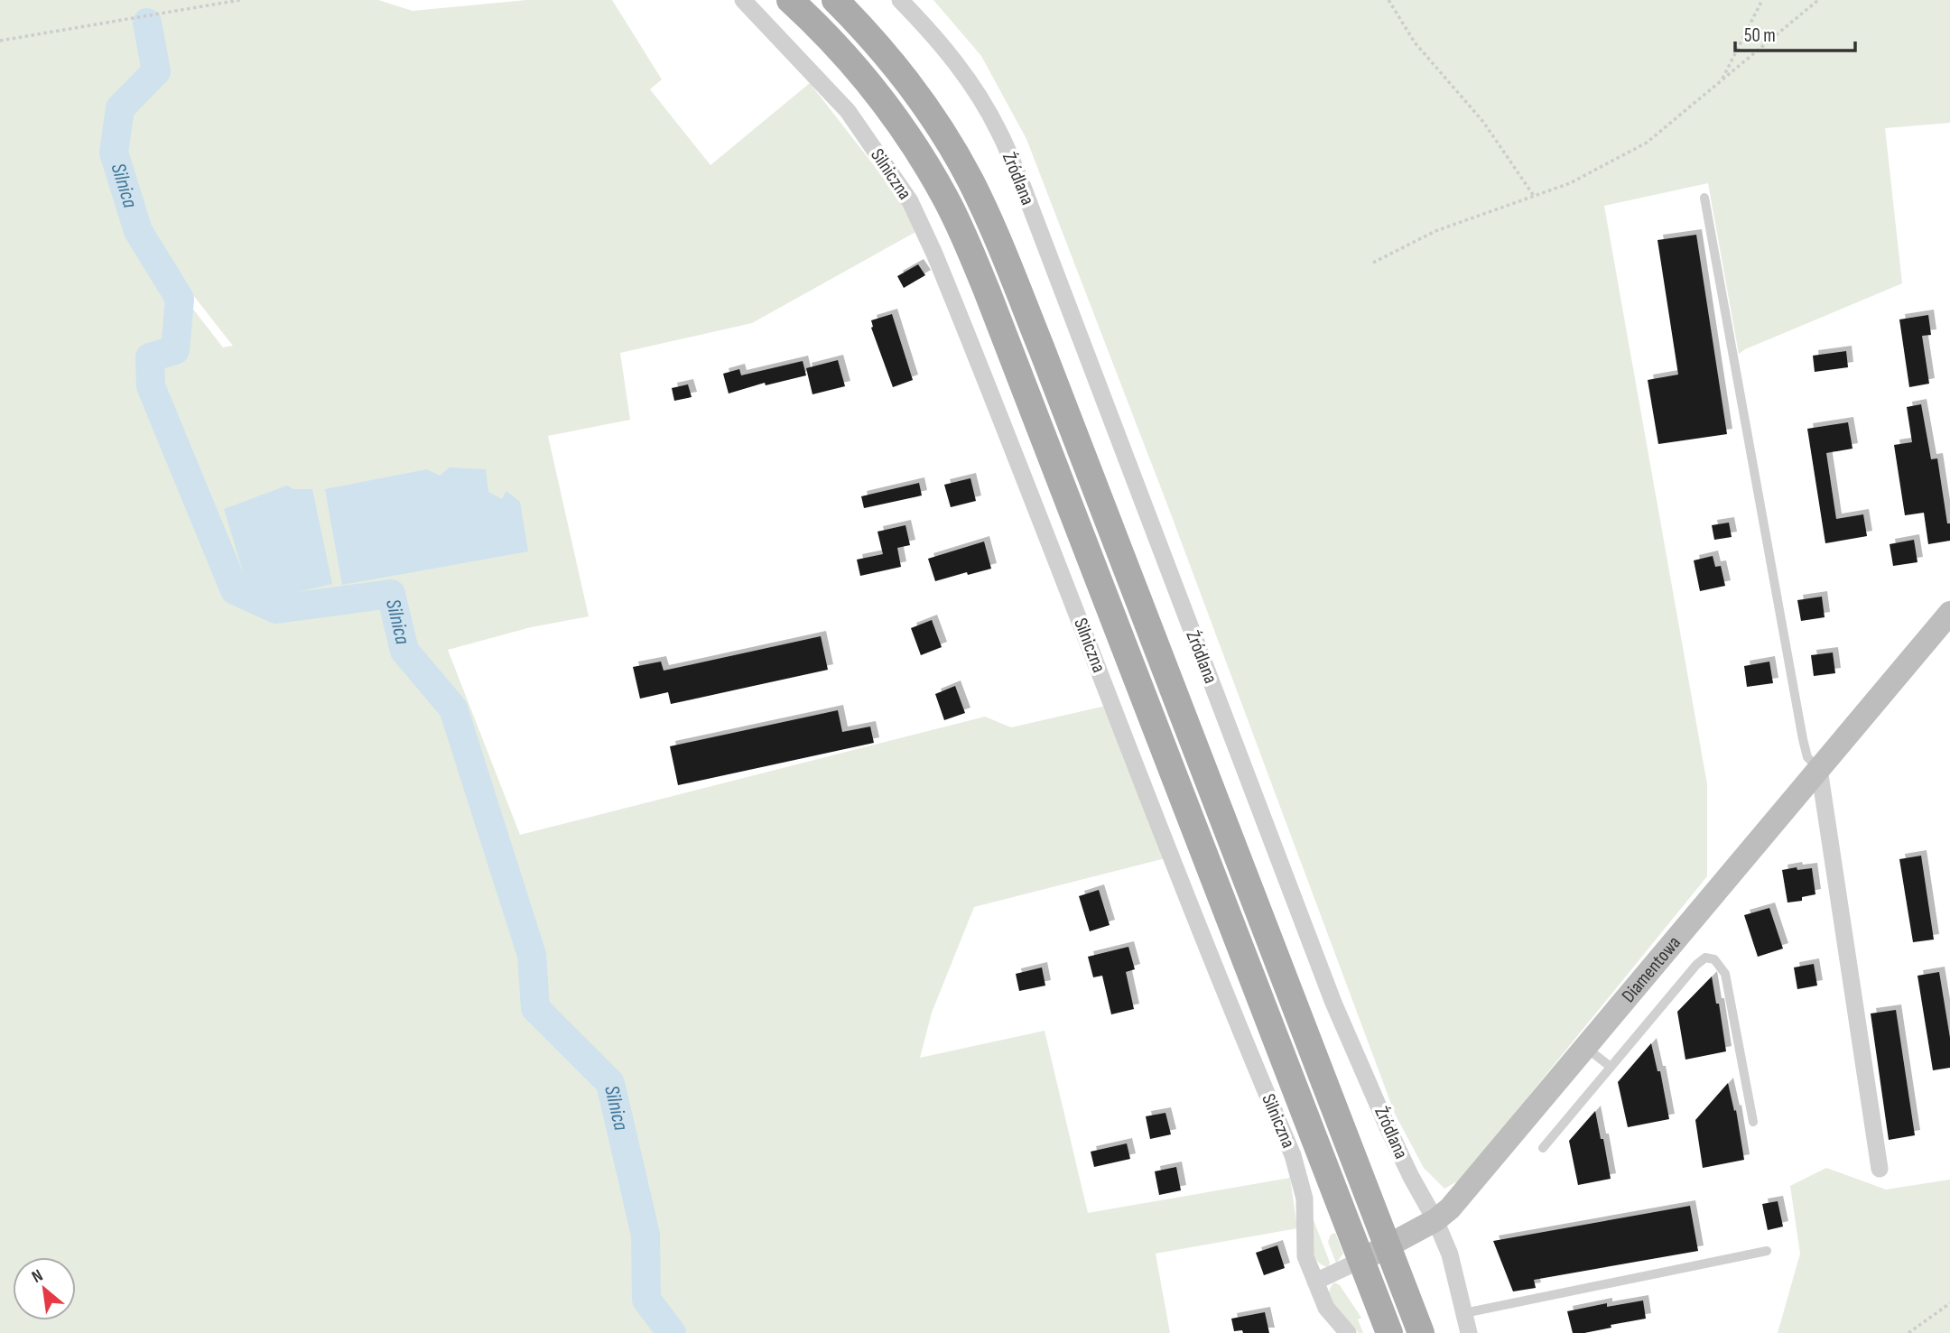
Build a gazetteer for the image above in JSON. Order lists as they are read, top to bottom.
{
  "streets": {
    "street": ["Silniczna", "Źródlana", "Diamentowa"]
  },
  "crossings": [
    ["Silniczna", "Diamentowa"],
    ["Źródlana", "Diamentowa"]
  ],
  "water": ["Silnica"],
  "scale_bar": "50 m",
  "north": "top left"
}
